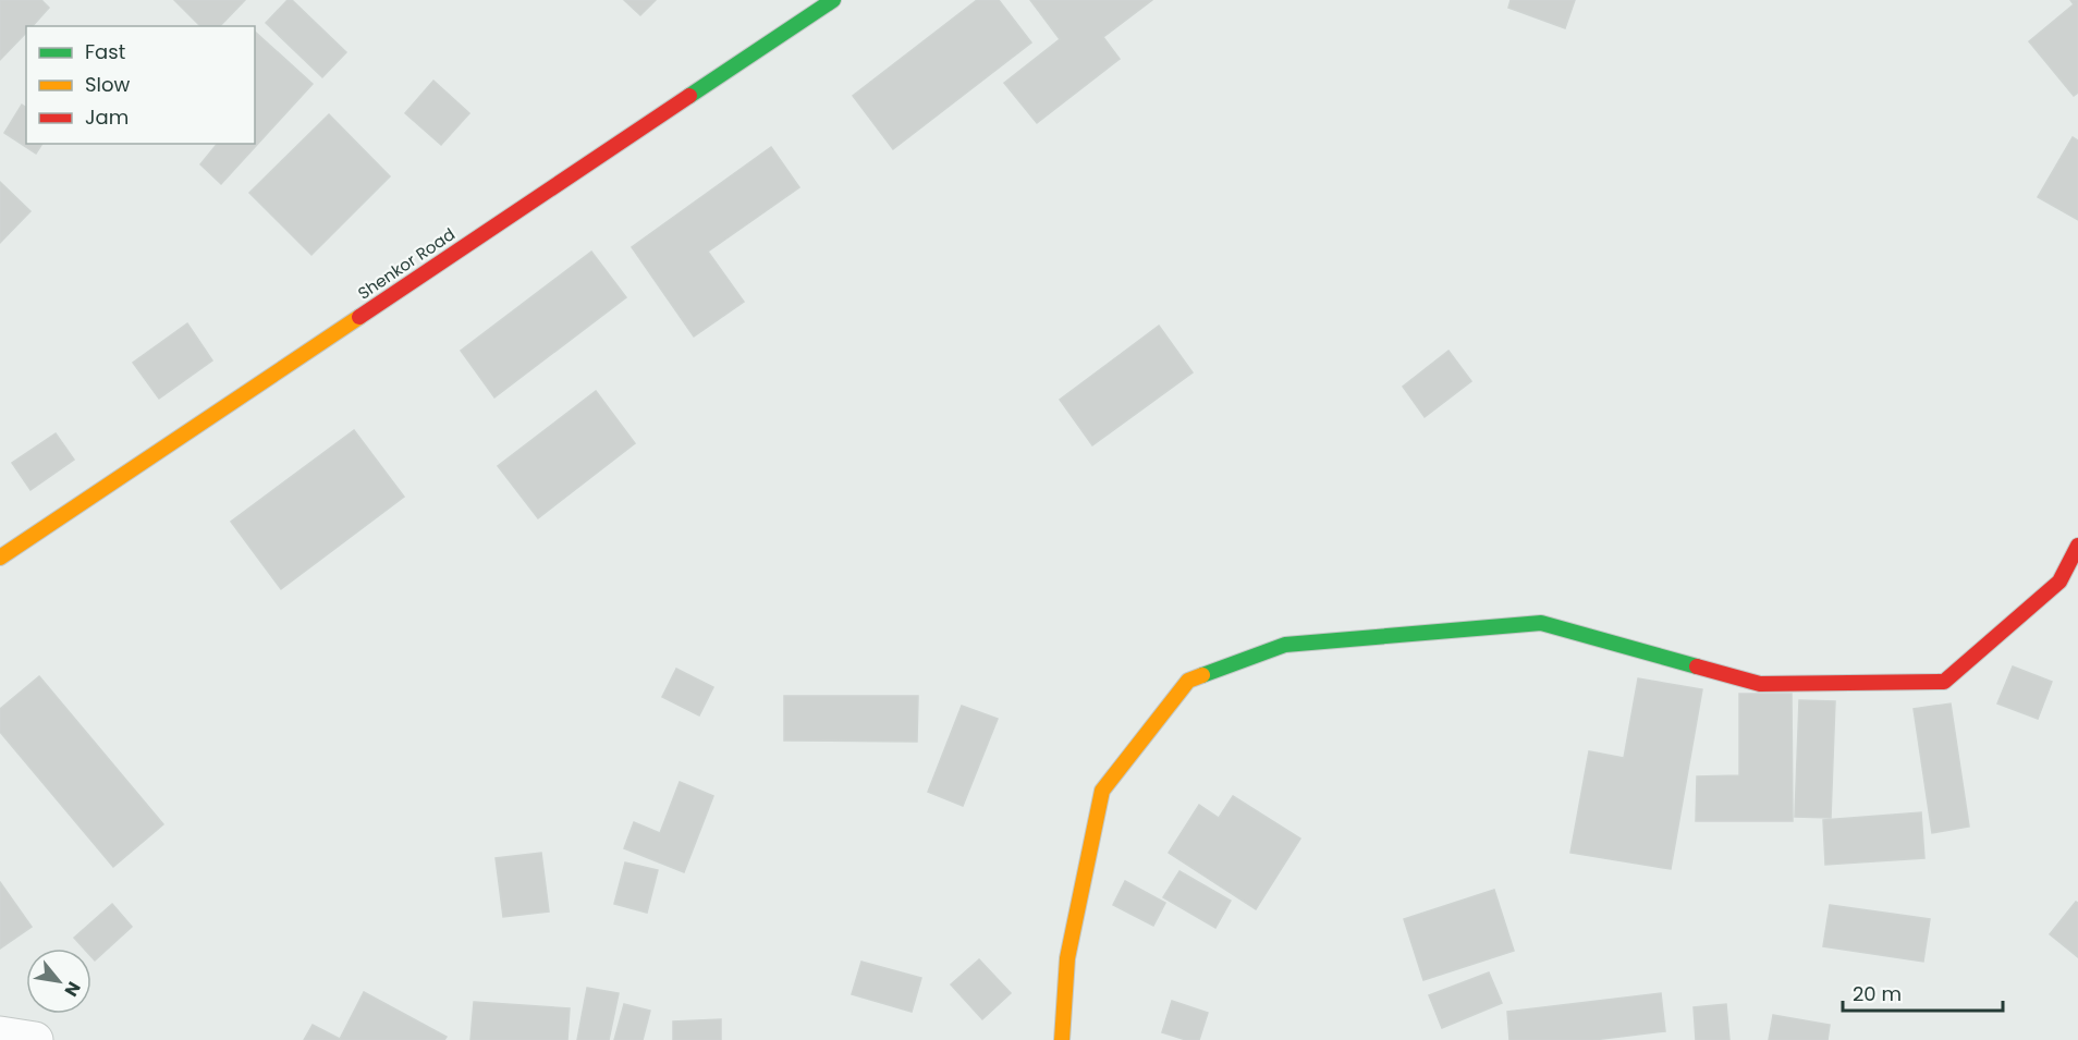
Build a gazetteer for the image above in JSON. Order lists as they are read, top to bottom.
{
  "streets": {
    "street": ["Shenkor Road"]
  },
  "legend": ["Fast", "Slow", "Jam"],
  "scale_bar": "20 m",
  "north": "bottom right"
}
